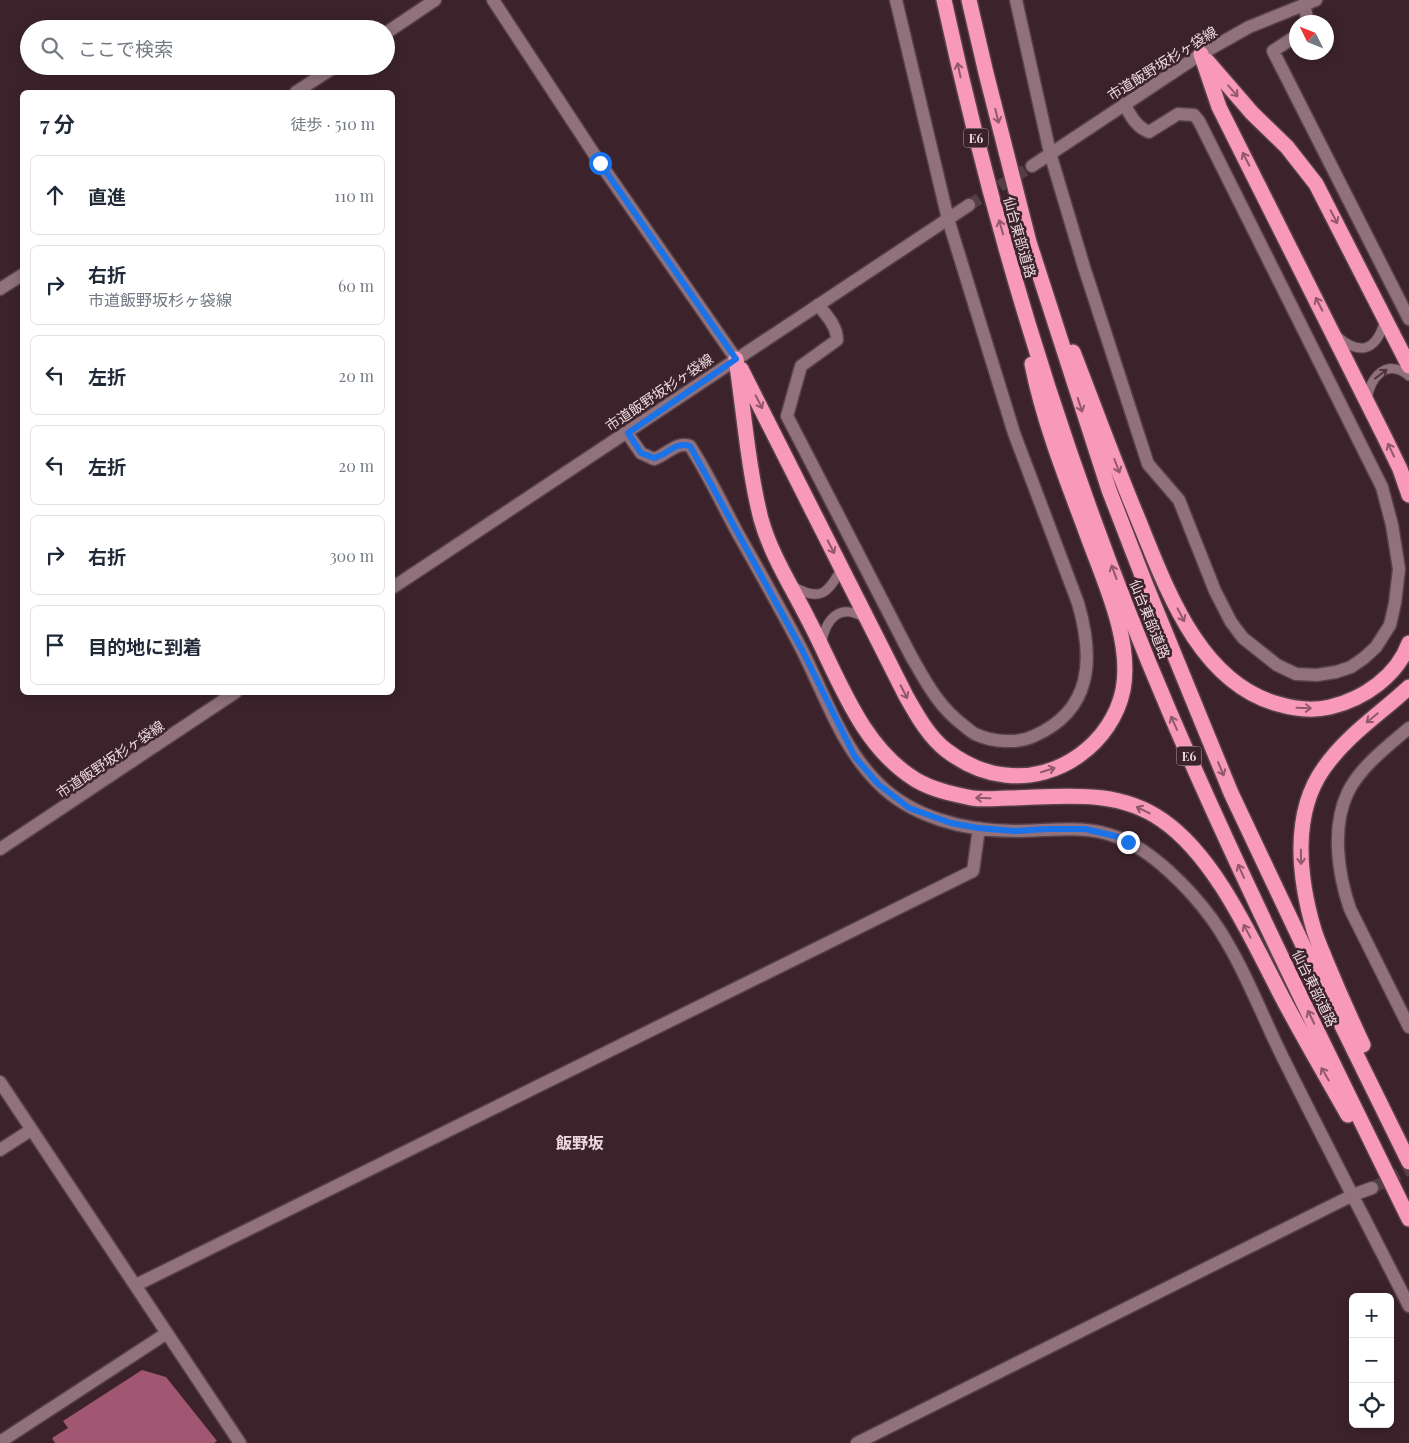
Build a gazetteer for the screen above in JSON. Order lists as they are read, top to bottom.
{
  "streets": {
    "highway": ["E6", "仙台東部道路"],
    "street": ["市道飯野坂杉ヶ袋線"]
  },
  "districts": ["飯野坂"],
  "north": "top left",
  "page": {
    "search": "ここで検索",
    "heading": ["7 分", "徒歩 · 510 m"],
    "list": [
      ["直進", "110 m"],
      ["右折", "市道飯野坂杉ヶ袋線", "60 m"],
      ["左折", "20 m"],
      ["左折", "20 m"],
      ["右折", "300 m"],
      "目的地に到着"
    ],
    "map_buttons": ["+", "−"]
  }
}
